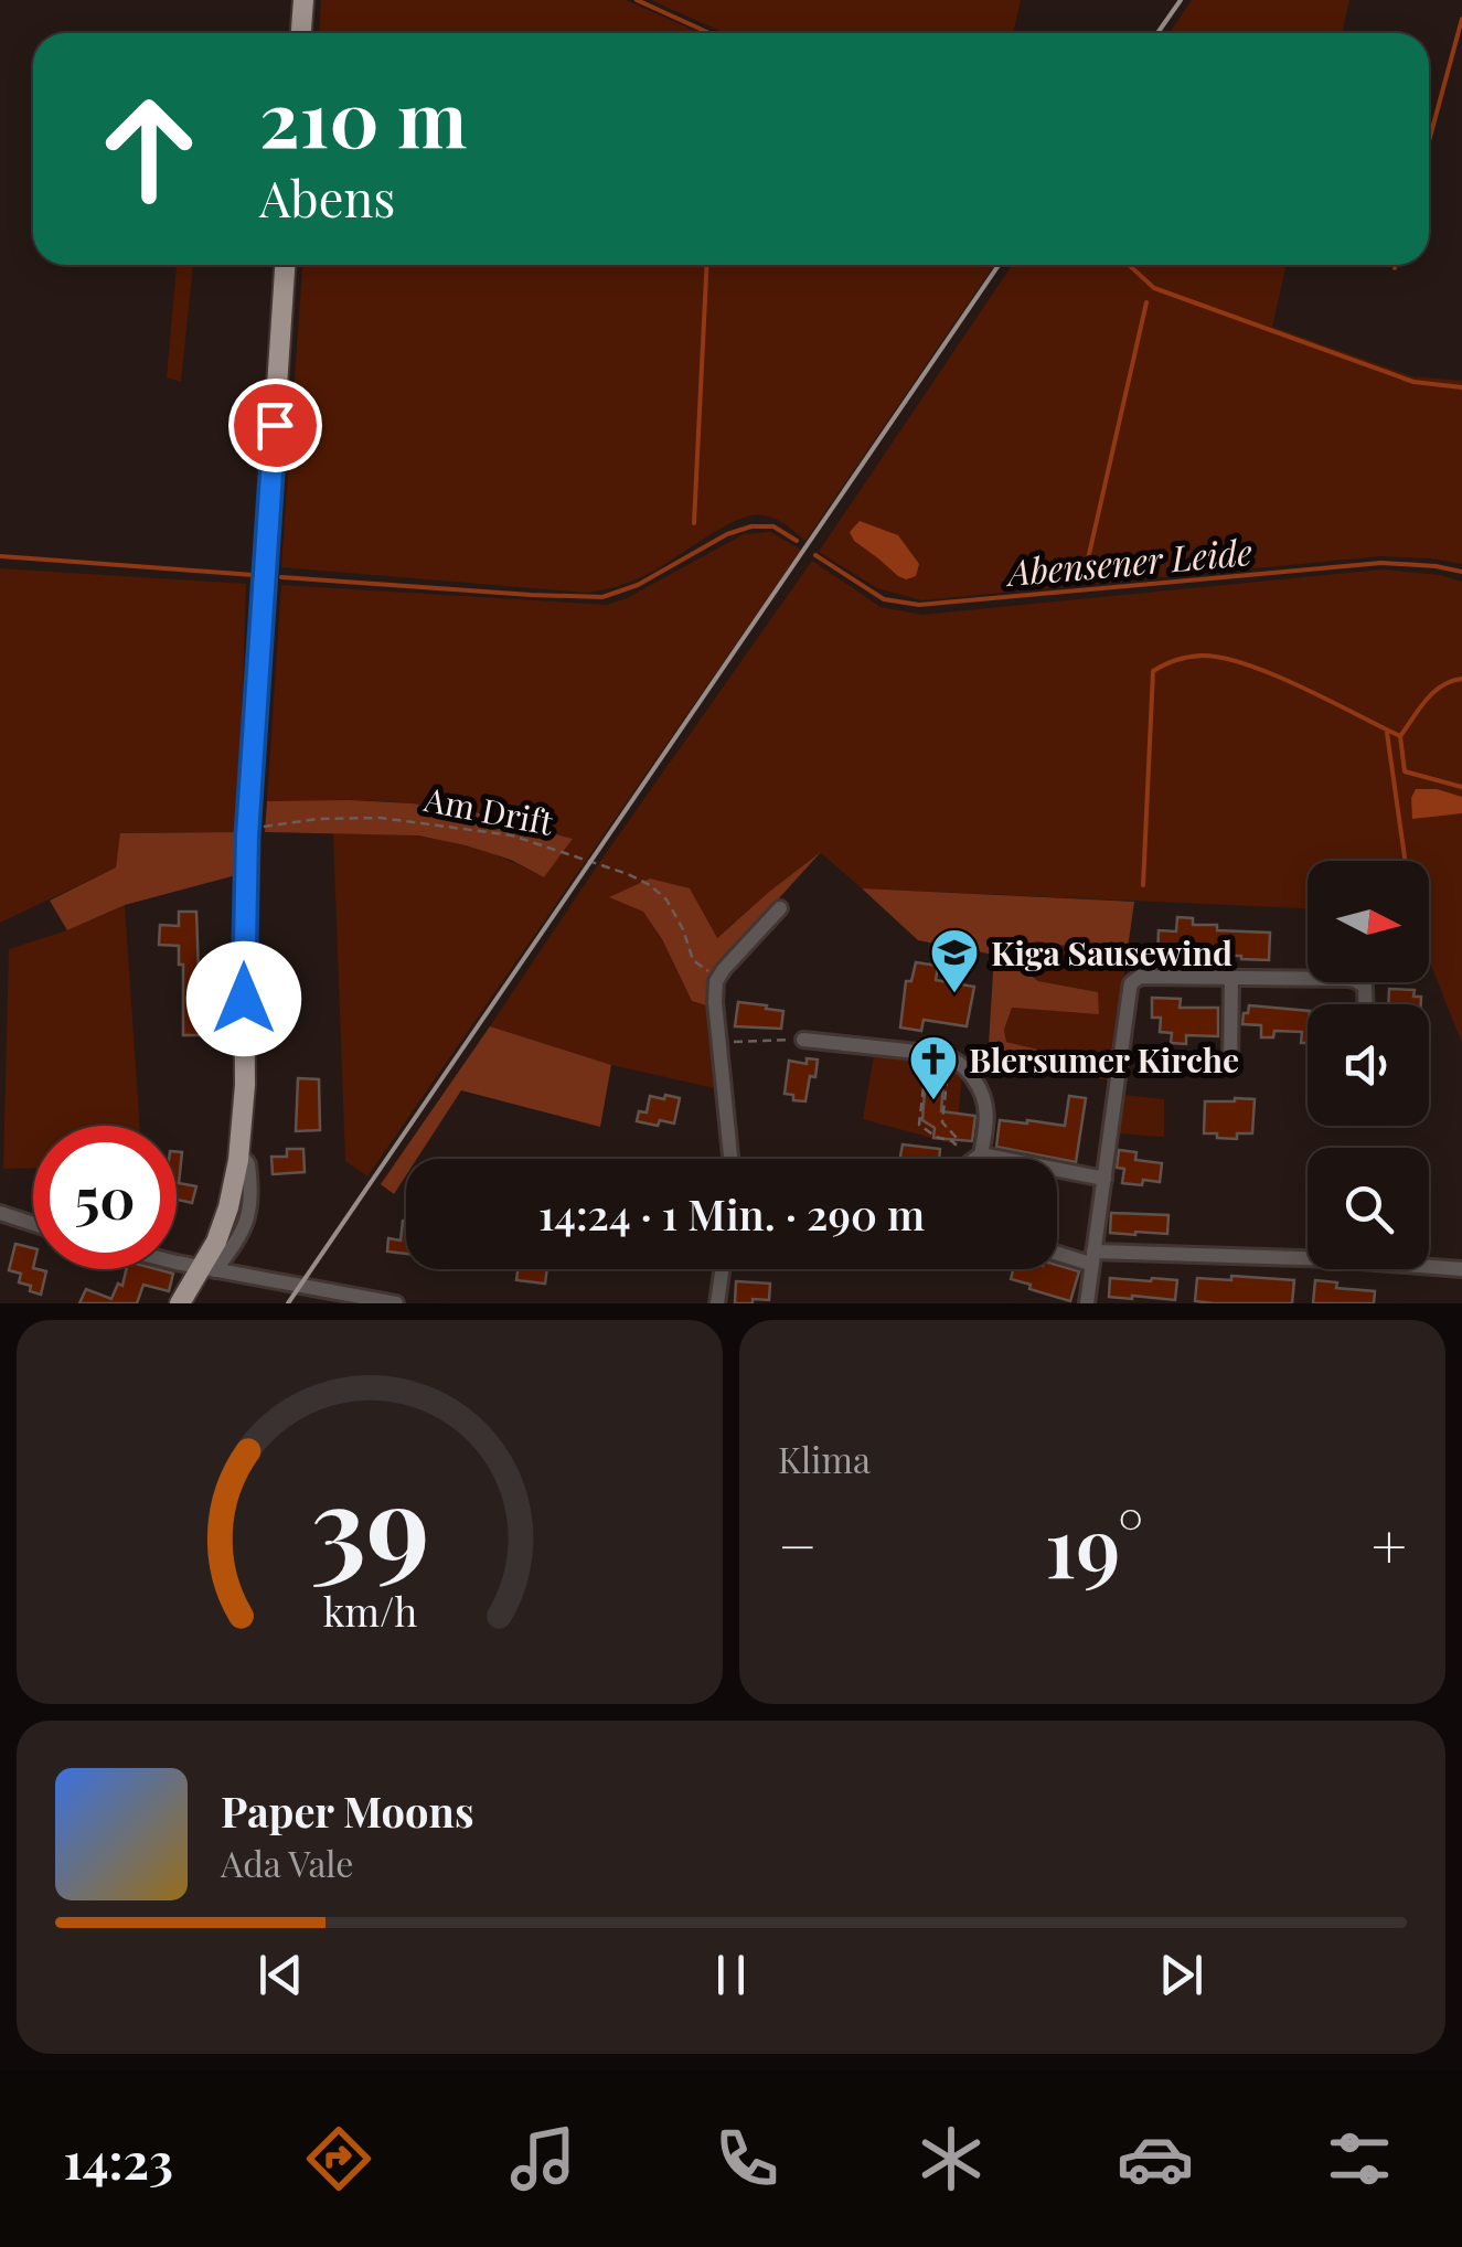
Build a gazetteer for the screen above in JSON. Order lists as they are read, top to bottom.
{
  "streets": {
    "path": ["Am Drift"]
  },
  "water": ["Abensener Leide"],
  "places": {
    "school or university": ["Kiga Sausewind"],
    "church": ["Blersumer Kirche"]
  },
  "north": "right",
  "page": {
    "turn": ["210 m", "Abens"],
    "limit": "50",
    "trip": "14:24 · 1 Min. · 290 m",
    "tile": "Klima",
    "heat": ["−", "19°", "+"],
    "song": ["Paper Moons", "Ada Vale"],
    "tabs": "14:23",
    "gauge": ["39", "km/h"]
  }
}
